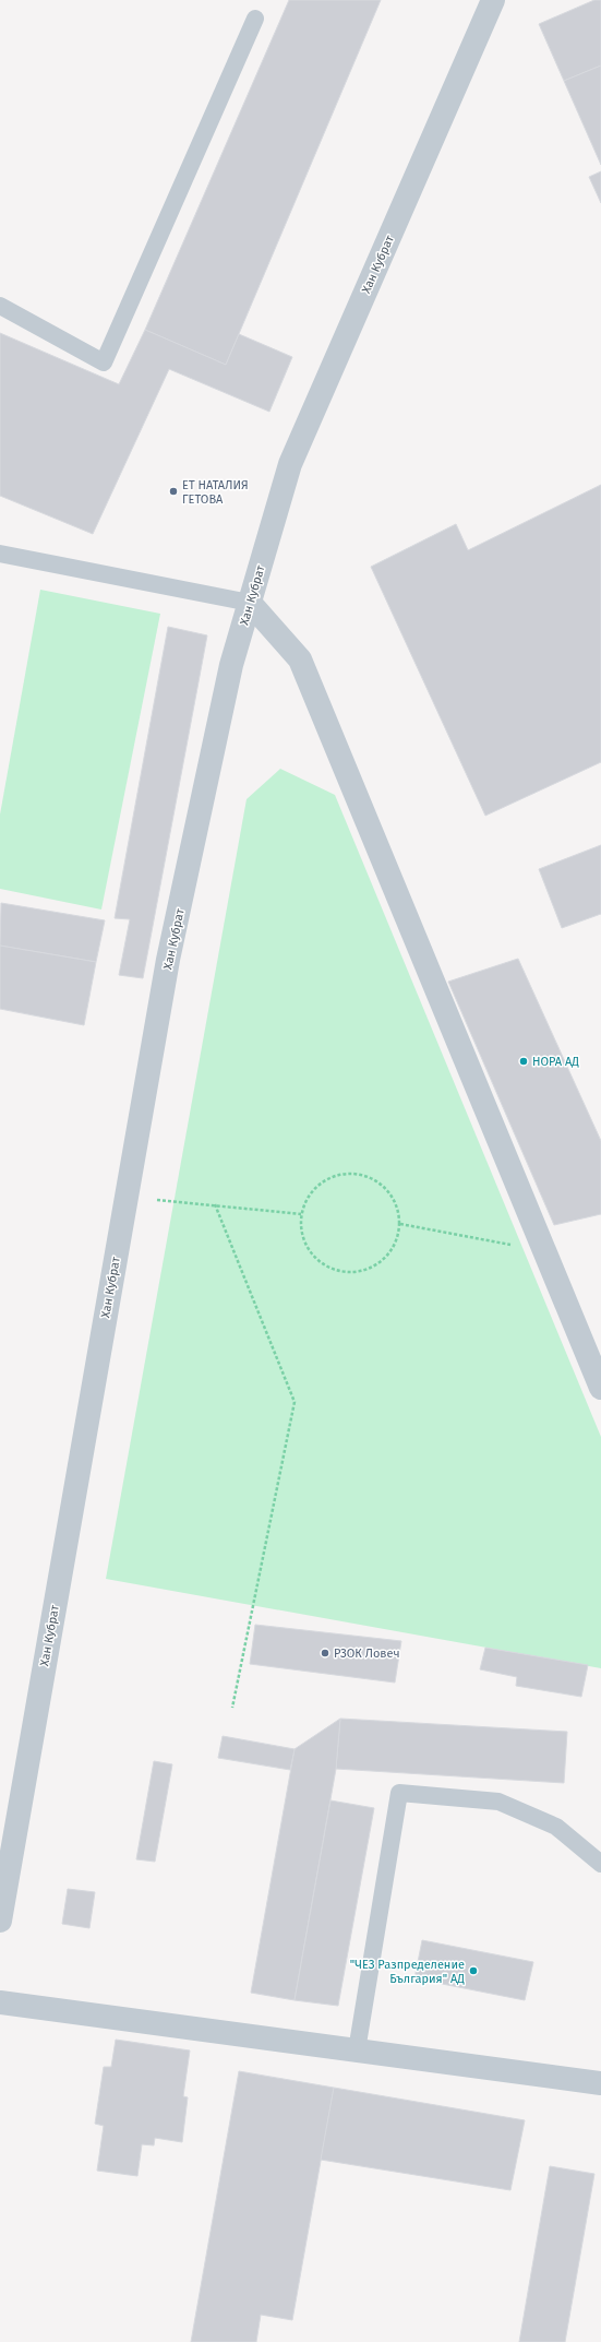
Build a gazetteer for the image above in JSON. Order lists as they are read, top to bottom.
{
  "streets": {
    "street": ["Хан Кубрат"]
  },
  "places": [
    "ЕТ НАТАЛИЯ ГЕТОВА",
    "НОРА АД",
    "РЗОК Ловеч",
    "\"ЧЕЗ Разпределение България\" АД"
  ]
}
